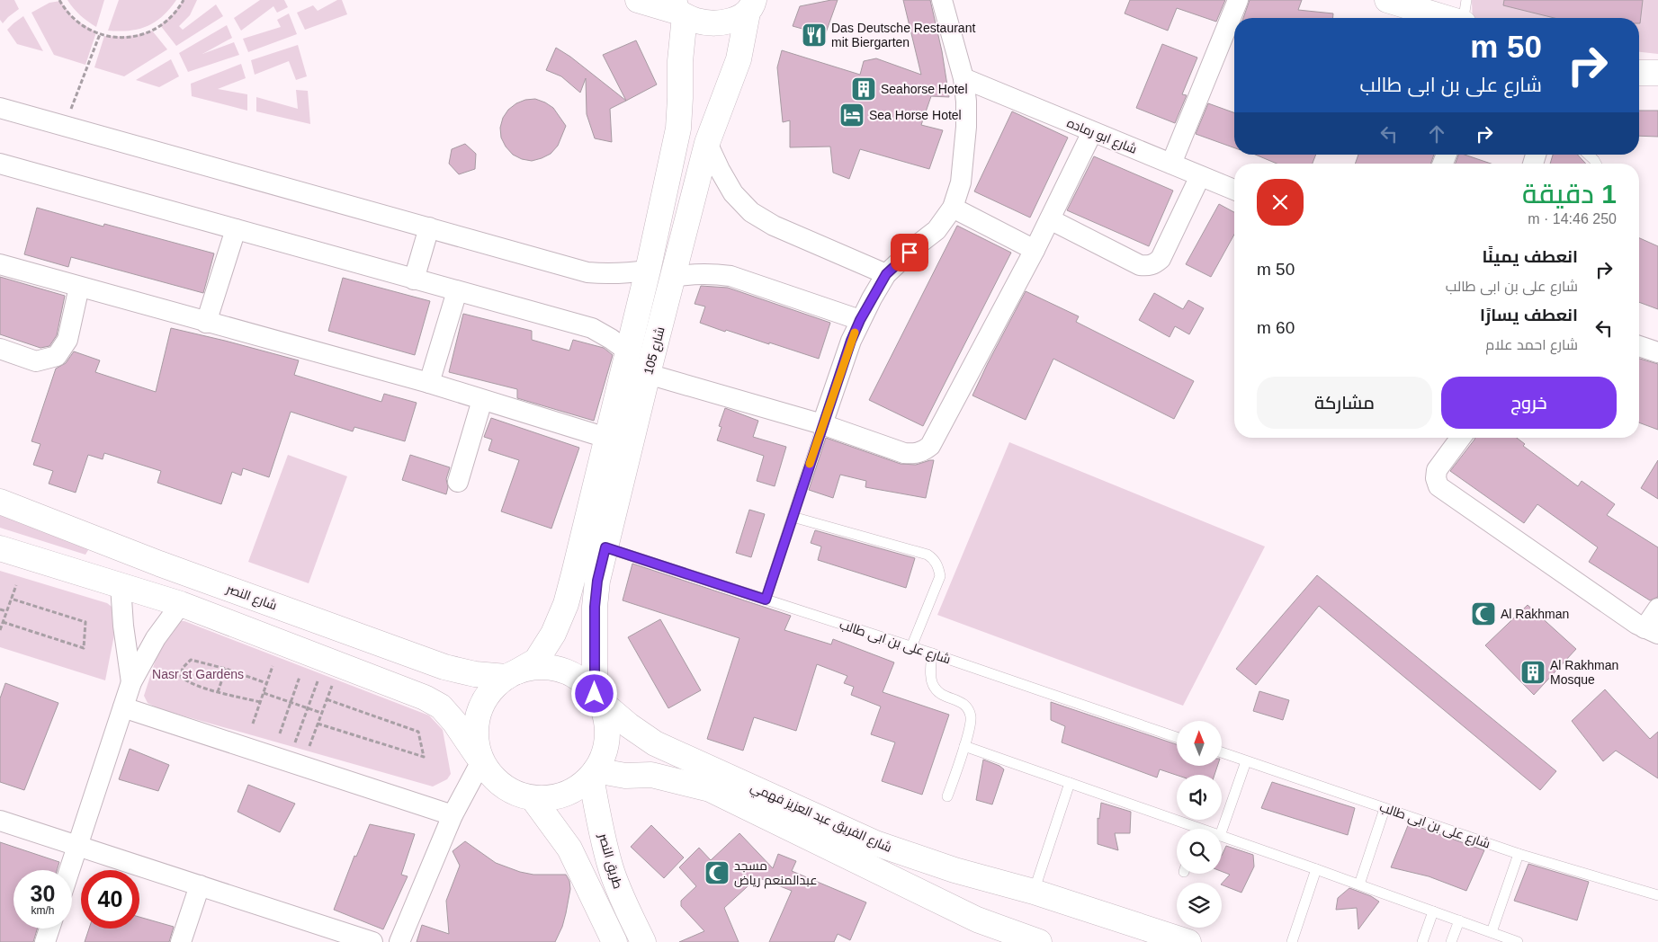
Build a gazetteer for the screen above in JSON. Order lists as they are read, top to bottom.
{
  "streets": {
    "main road": [
      "شارع 105",
      "شارع النصر",
      "شارع الفريق عبد العزيز فهمي",
      "طريق النصر"
    ],
    "street": ["شارع ابو رماده"],
    "lane": ["شارع على بن ابى طالب"]
  },
  "crossings": [
    ["شارع 105", "شارع النصر"],
    ["شارع 105", "شارع على بن ابى طالب"],
    ["شارع 105", "شارع الفريق عبد العزيز فهمي"],
    ["شارع 105", "طريق النصر"],
    ["شارع النصر", "شارع الفريق عبد العزيز فهمي"],
    ["شارع النصر", "طريق النصر"],
    ["شارع الفريق عبد العزيز فهمي", "طريق النصر"]
  ],
  "parks": ["Nasr st Gardens"],
  "places": {
    "restaurant": ["Das Deutsche Restaurant mit Biergarten"],
    "building": ["Seahorse Hotel", "Al Rakhman Mosque"],
    "hotel": ["Sea Horse Hotel"],
    "mosque": ["Al Rakhman", "مسجد عبدالمنعم رياض"]
  },
  "north": "top",
  "page": {
    "turn": ["50 m", "شارع على بن ابى طالب"],
    "heading": ["1 دقيقة", "250 m · 14:46"],
    "list": [
      {
        "name": "انعطف يمينًا",
        "note": "شارع على بن ابى طالب",
        "value": "50 m"
      },
      {
        "name": "انعطف يسارًا",
        "note": "شارع احمد علام",
        "value": "60 m"
      }
    ],
    "buttons": ["خروج", "مشاركة"],
    "speed": "30 km/h",
    "limit": "40"
  }
}
